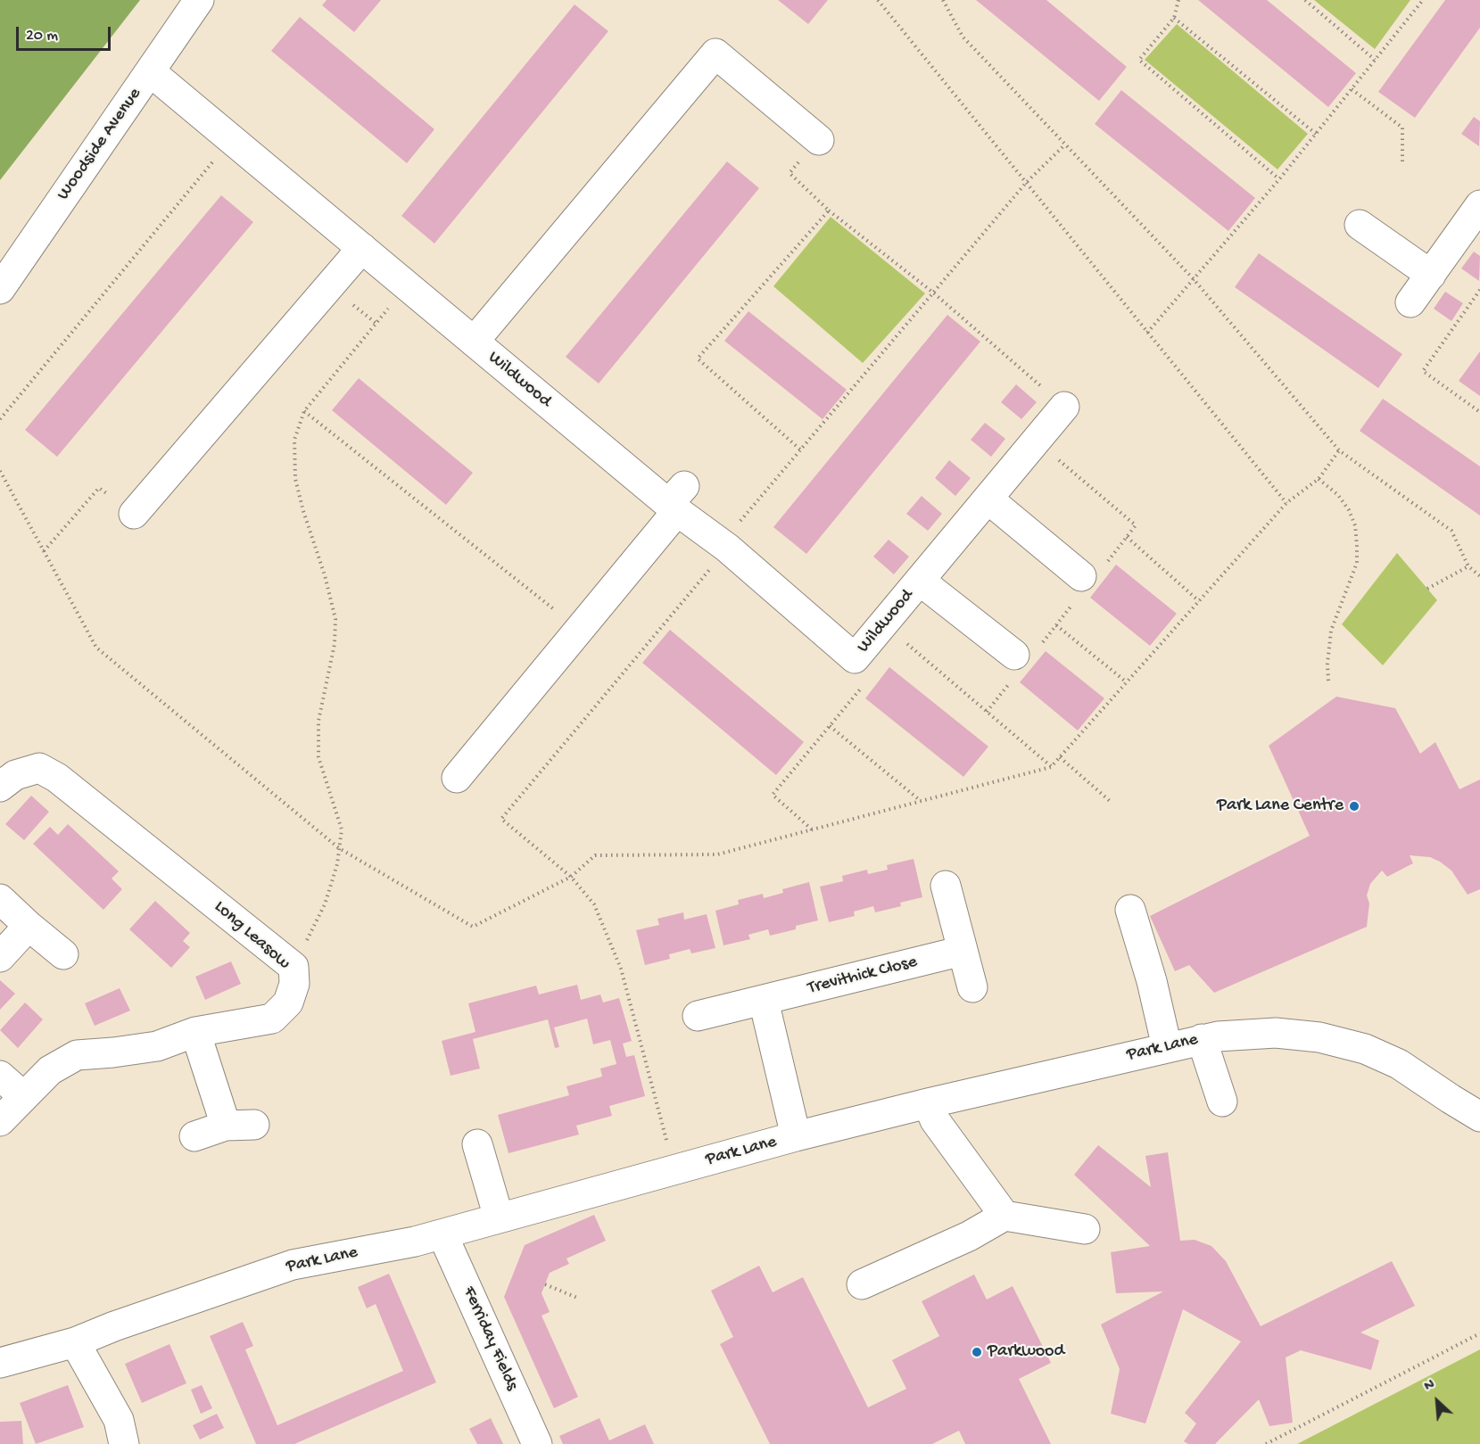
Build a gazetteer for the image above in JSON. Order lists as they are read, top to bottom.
{
  "streets": {
    "street": [
      "Woodside Avenue",
      "Wildwood",
      "Long Leasow",
      "Trevithick Close",
      "Park Lane",
      "Ferriday Fields"
    ]
  },
  "crossings": [
    ["Woodside Avenue", "Wildwood"],
    ["Park Lane", "Ferriday Fields"]
  ],
  "places": ["Park Lane Centre", "Parkwood"],
  "scale_bar": "20 m",
  "north": "top left"
}
